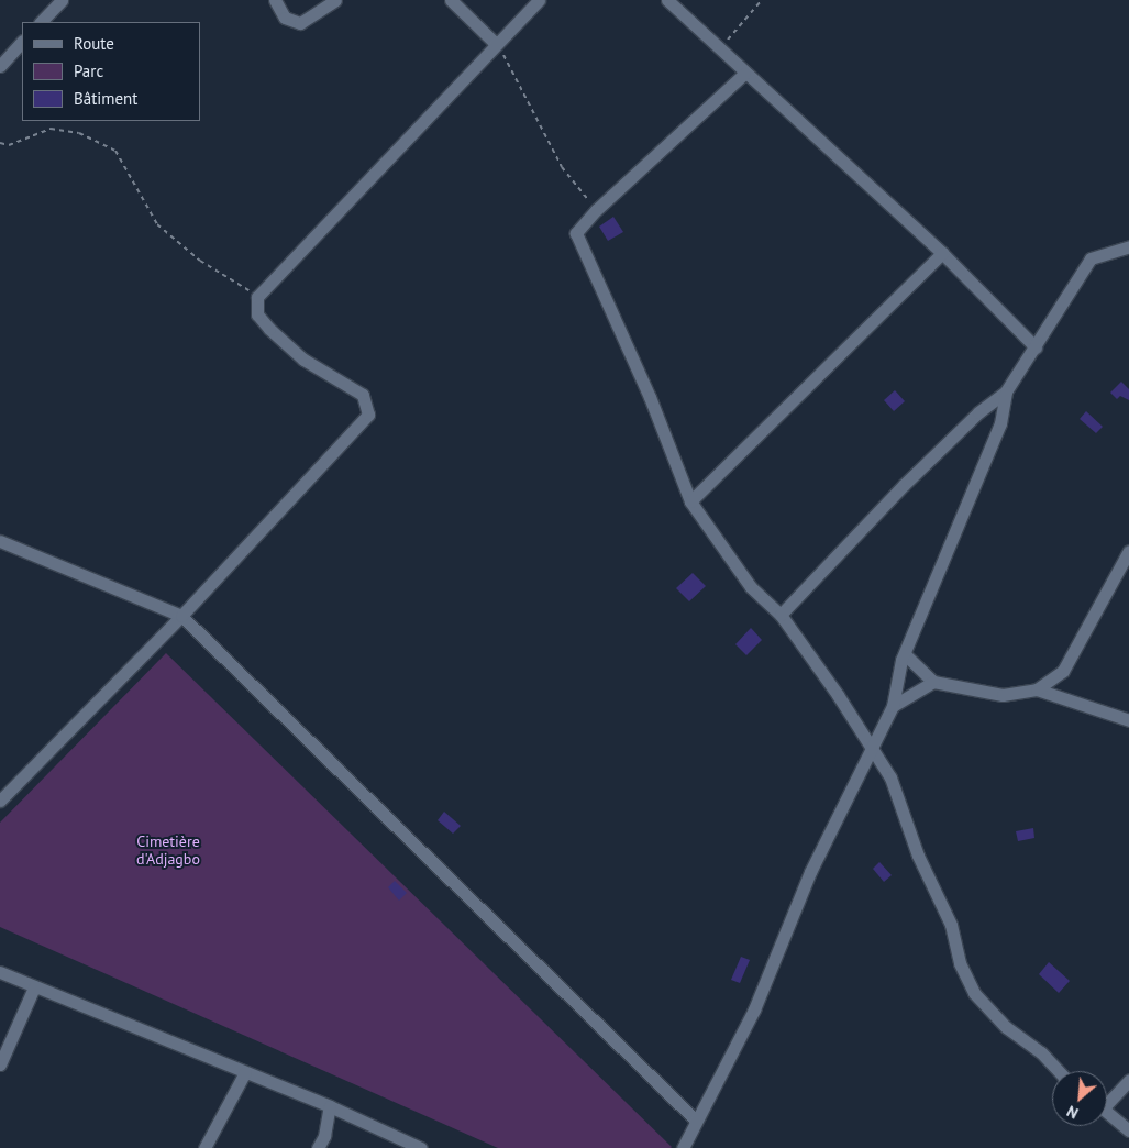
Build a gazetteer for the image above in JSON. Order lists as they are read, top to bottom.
{
  "parks": ["Cimetière d'Adjagbo"],
  "legend": ["Route", "Parc", "Bâtiment"],
  "north": "bottom left"
}
